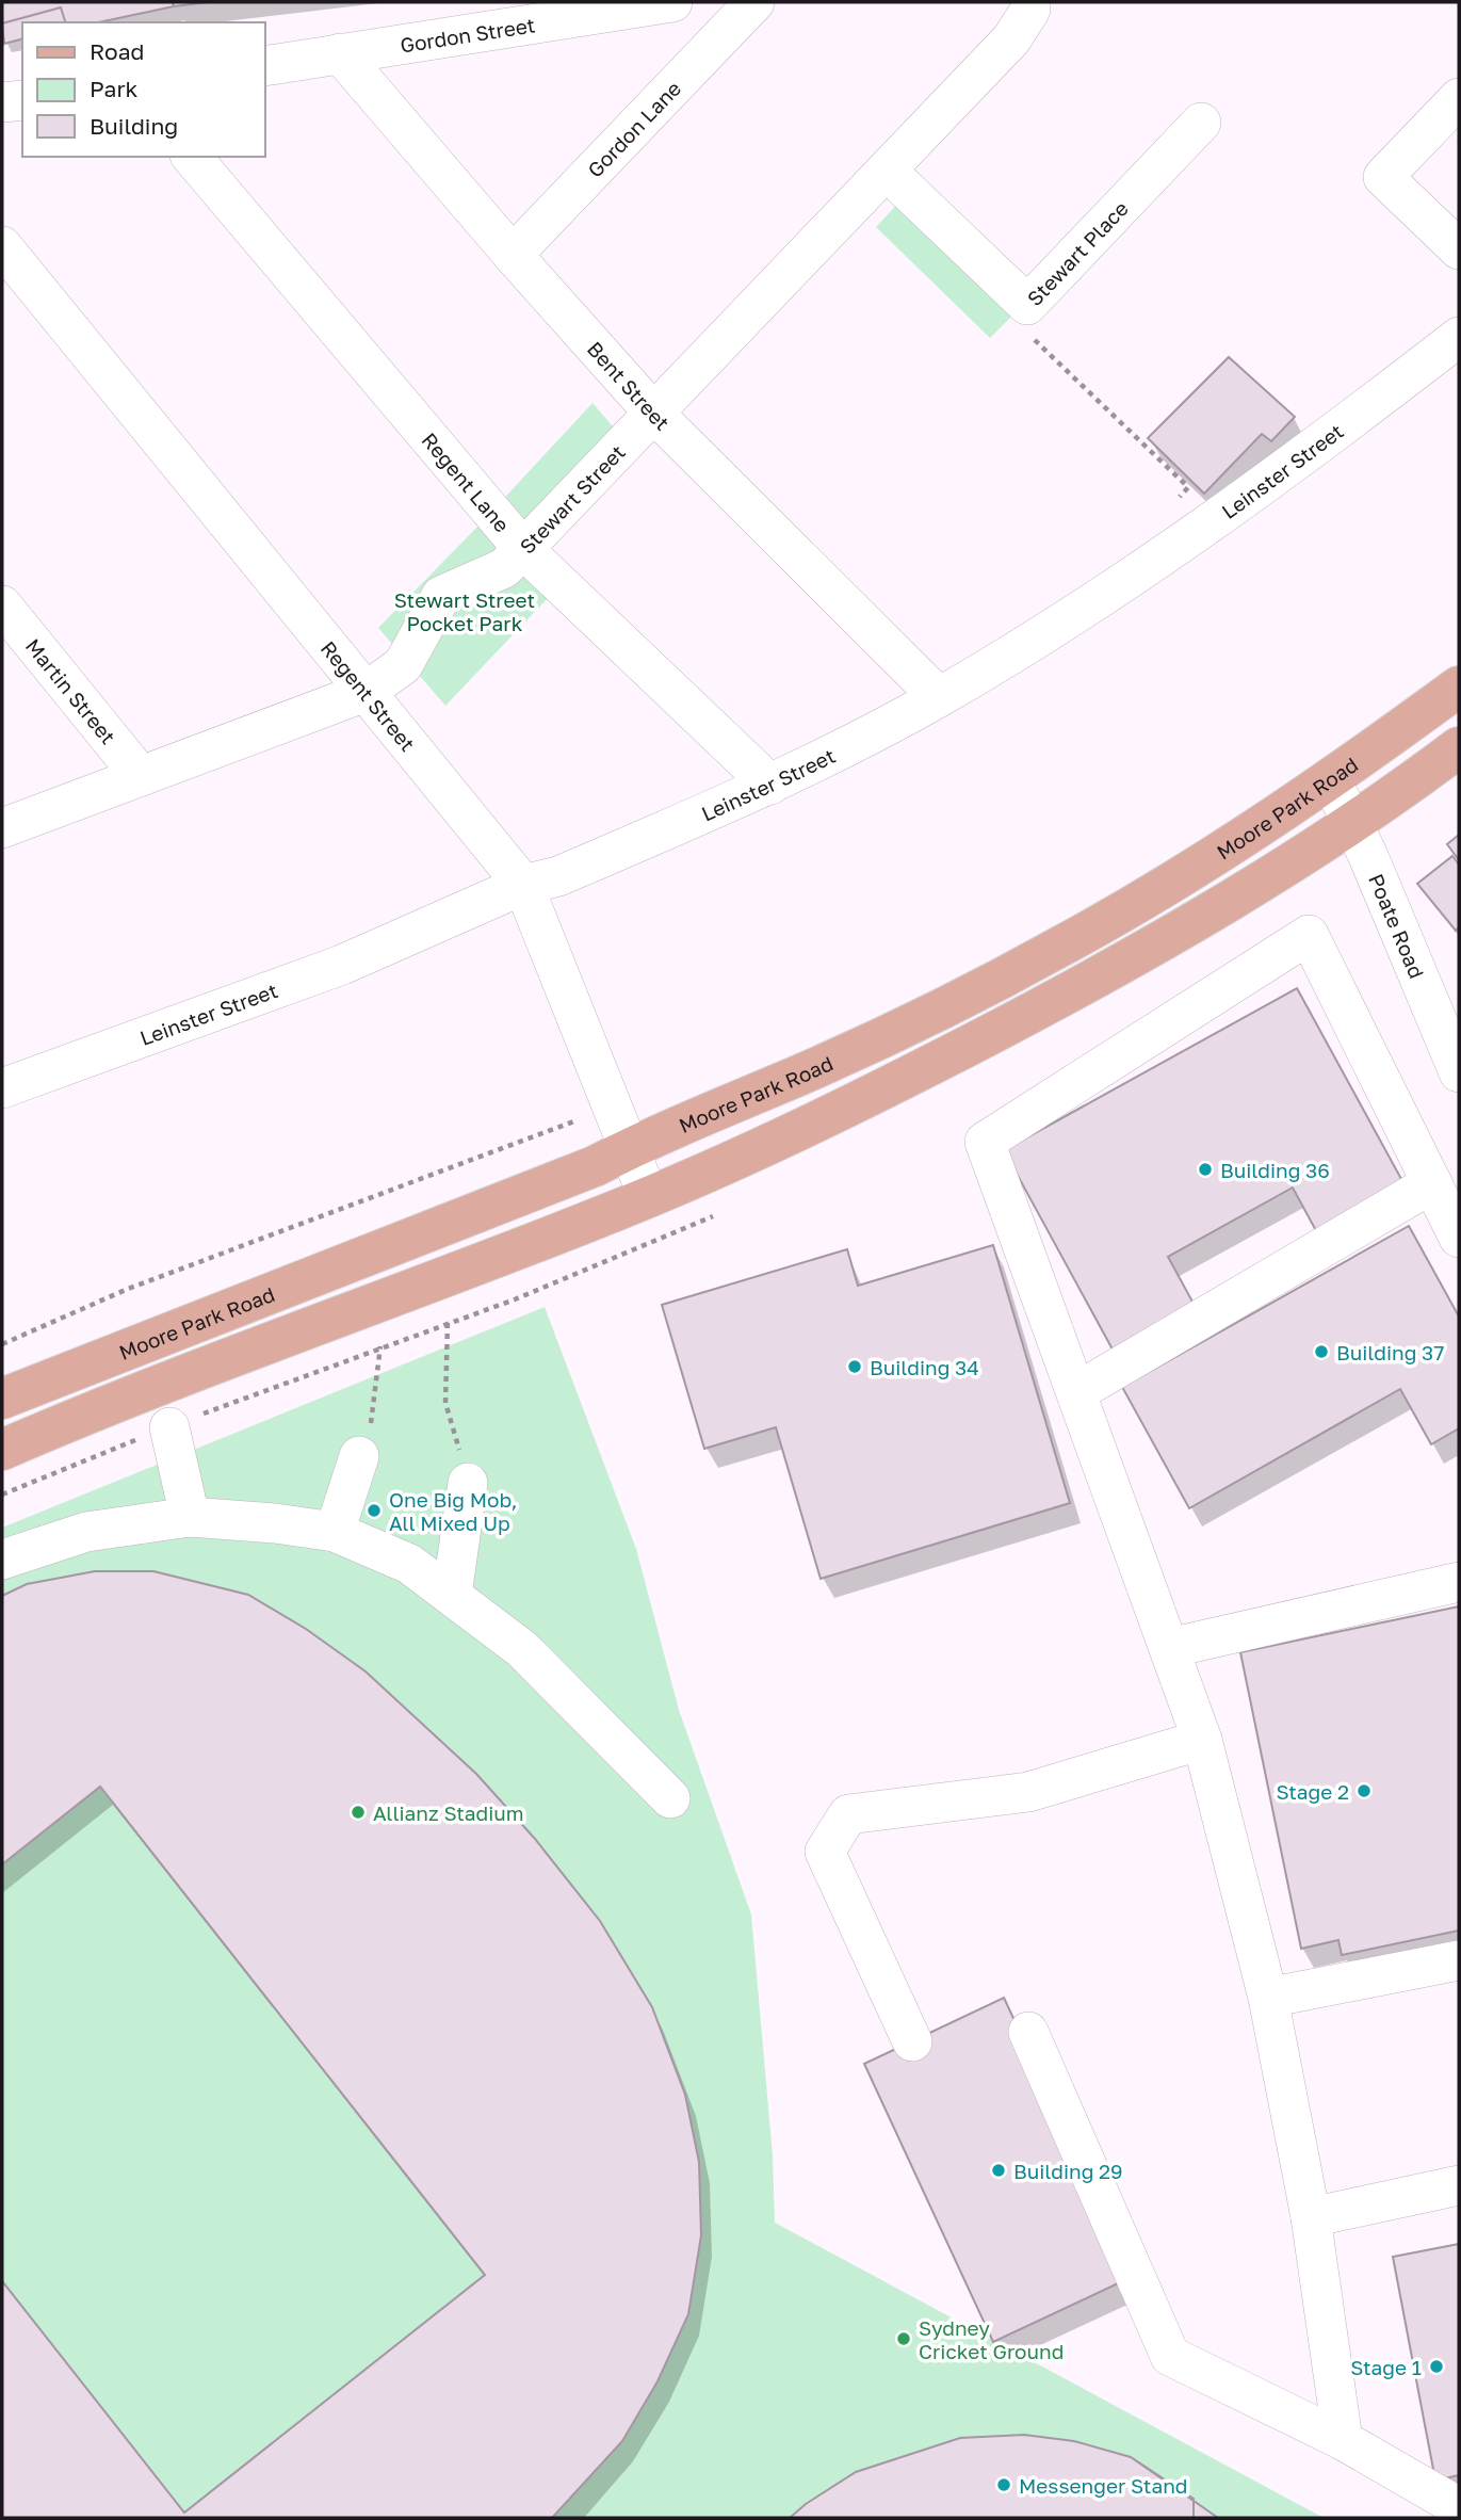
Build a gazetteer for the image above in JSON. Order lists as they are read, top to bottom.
{
  "streets": {
    "main road": ["Moore Park Road"],
    "street": [
      "Gordon Street",
      "Gordon Lane",
      "Stewart Place",
      "Bent Street",
      "Leinster Street",
      "Regent Lane",
      "Stewart Street",
      "Martin Street",
      "Regent Street",
      "Poate Road"
    ]
  },
  "crossings": [
    ["Gordon Street", "Bent Street"],
    ["Gordon Lane", "Bent Street"],
    ["Stewart Place", "Stewart Street"],
    ["Bent Street", "Leinster Street"],
    ["Bent Street", "Stewart Street"],
    ["Leinster Street", "Regent Lane"],
    ["Leinster Street", "Regent Street"],
    ["Regent Lane", "Stewart Street"],
    ["Stewart Street", "Martin Street"],
    ["Stewart Street", "Regent Street"],
    ["Regent Street", "Moore Park Road"],
    ["Moore Park Road", "Poate Road"]
  ],
  "parks": ["Stewart Street Pocket Park"],
  "places": [
    "Building 36",
    "Building 37",
    "Building 34",
    "One Big Mob, All Mixed Up",
    "Stage 2",
    "Allianz Stadium",
    "Building 29",
    "Sydney Cricket Ground",
    "Stage 1",
    "Messenger Stand"
  ],
  "legend": ["Road", "Park", "Building"]
}
